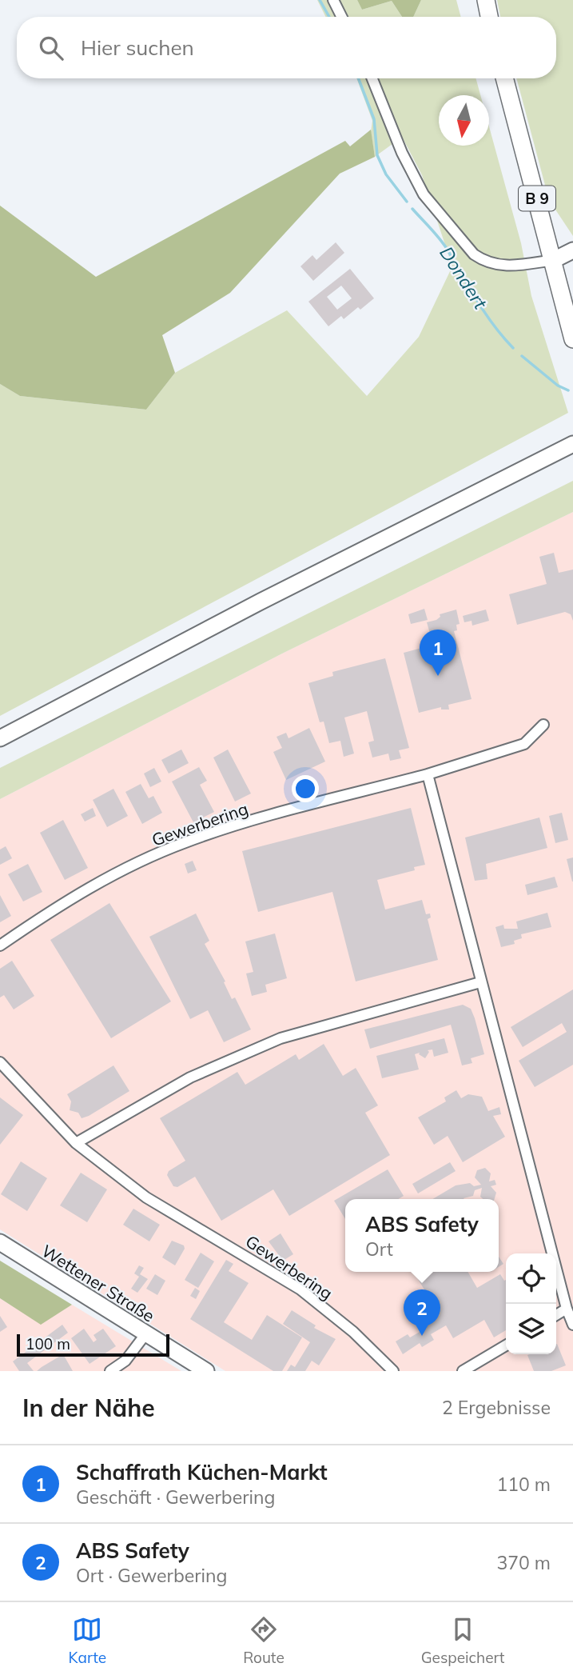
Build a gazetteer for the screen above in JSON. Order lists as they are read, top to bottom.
{
  "streets": {
    "main road": ["B 9", "Wettener Straße"],
    "street": ["Gewerbering"]
  },
  "water": ["Dondert"],
  "scale_bar": "100 m",
  "north": "bottom",
  "page": {
    "search": "Hier suchen",
    "pins": ["1", "2"],
    "popup": ["ABS Safety", "Ort"],
    "scale": "100 m",
    "heading": ["In der Nähe", "2 Ergebnisse"],
    "list": [
      {
        "mark": "1",
        "name": "Schaffrath Küchen-Markt",
        "note": "Geschäft · Gewerbering",
        "value": "110 m"
      },
      {
        "mark": "2",
        "name": "ABS Safety",
        "note": "Ort · Gewerbering",
        "value": "370 m"
      }
    ],
    "nav": ["Karte", "Route", "Gespeichert"]
  }
}
